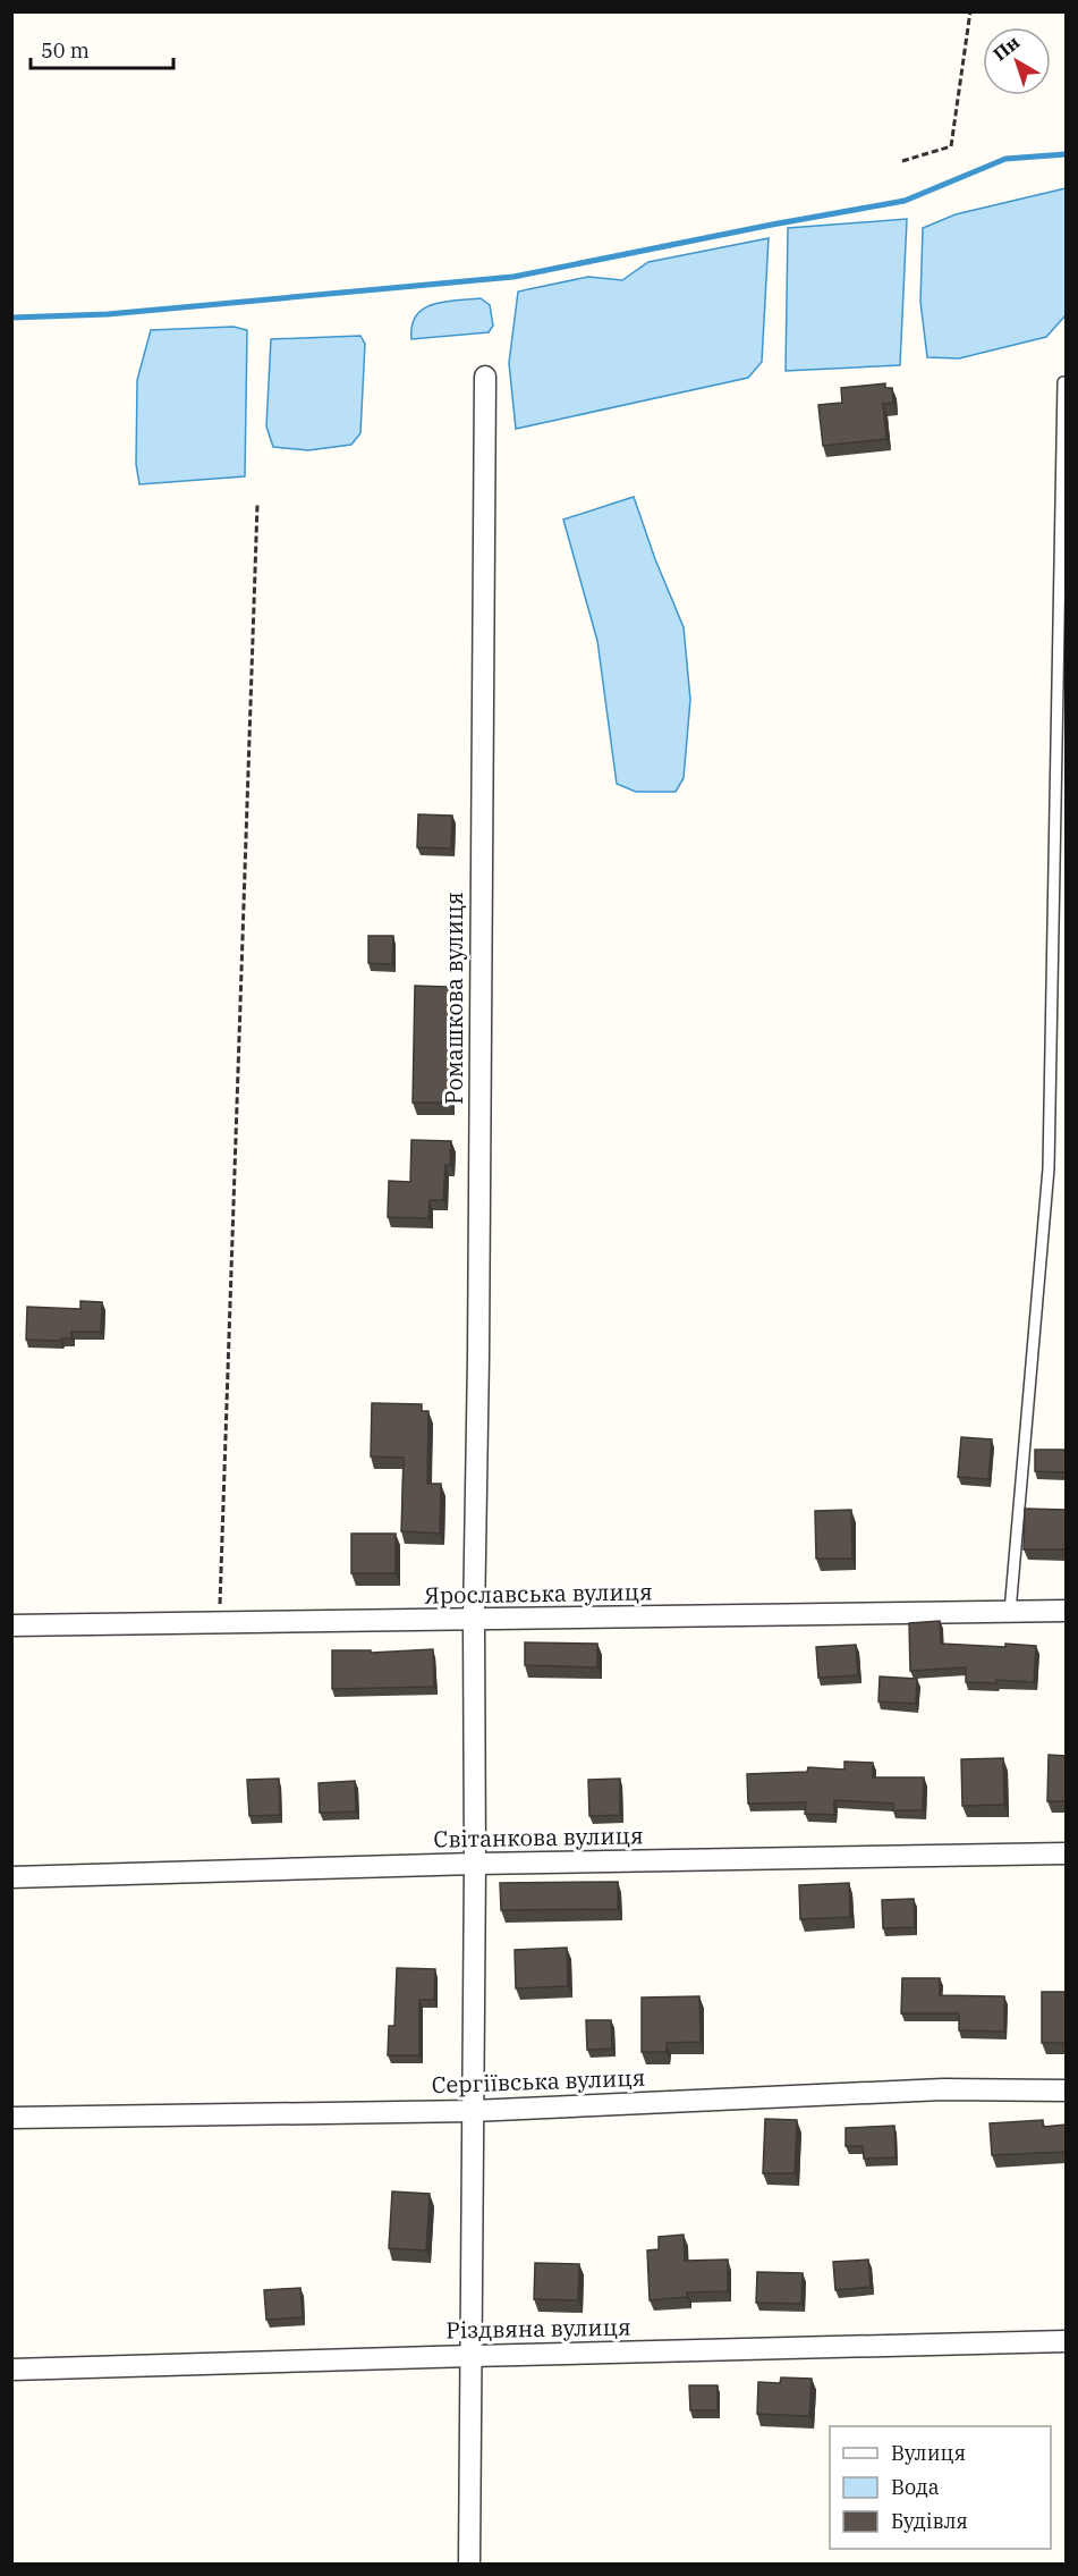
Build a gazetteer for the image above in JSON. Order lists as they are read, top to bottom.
{
  "streets": {
    "street": [
      "Ромашкова вулиця",
      "Ярославська вулиця",
      "Світанкова вулиця",
      "Сергіївська вулиця",
      "Різдвяна вулиця"
    ]
  },
  "crossings": [
    ["Ромашкова вулиця", "Ярославська вулиця"],
    ["Ромашкова вулиця", "Світанкова вулиця"],
    ["Ромашкова вулиця", "Сергіївська вулиця"],
    ["Ромашкова вулиця", "Різдвяна вулиця"]
  ],
  "legend": ["Вулиця", "Вода", "Будівля"],
  "scale_bar": "50 m",
  "north": "top left"
}
